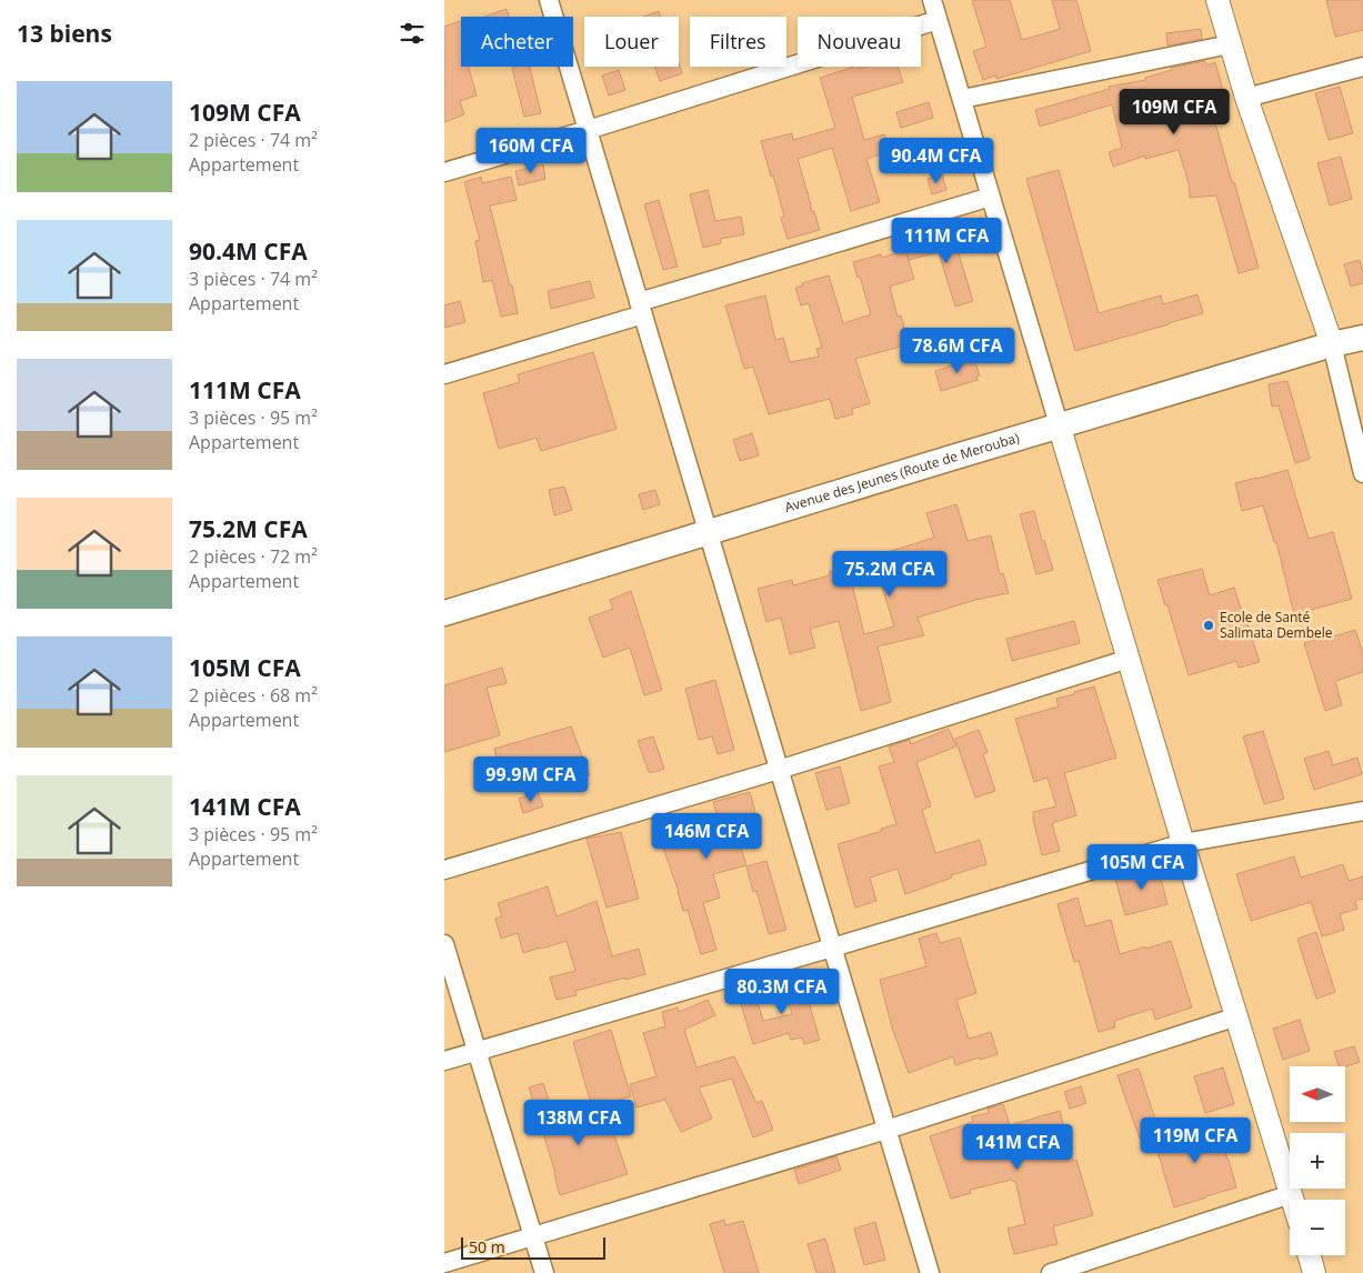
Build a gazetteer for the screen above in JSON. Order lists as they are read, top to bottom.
{
  "streets": {
    "main road": ["Avenue des Jeunes (Route de Merouba)"]
  },
  "places": ["Ecole de Santé Salimata Dembele"],
  "scale_bar": "50 m",
  "north": "left",
  "page": {
    "heading": "13 biens",
    "chip": [
      "Acheter",
      "Louer",
      "Filtres",
      "Nouveau"
    ],
    "list": [
      {
        "name": "109M CFA",
        "note": "2 pièces · 74 m² · Appartement"
      },
      {
        "name": "90.4M CFA",
        "note": "3 pièces · 74 m² · Appartement"
      },
      {
        "name": "111M CFA",
        "note": "3 pièces · 95 m² · Appartement"
      },
      {
        "name": "75.2M CFA",
        "note": "2 pièces · 72 m² · Appartement"
      },
      {
        "name": "105M CFA",
        "note": "2 pièces · 68 m² · Appartement"
      },
      {
        "name": "141M CFA",
        "note": "3 pièces · 95 m² · Appartement"
      }
    ],
    "price": [
      "109M CFA",
      "160M CFA",
      "90.4M CFA",
      "111M CFA",
      "78.6M CFA",
      "75.2M CFA",
      "99.9M CFA",
      "146M CFA",
      "105M CFA",
      "80.3M CFA",
      "138M CFA",
      "119M CFA",
      "141M CFA"
    ],
    "map_buttons": ["+", "−"],
    "scale": "50 m"
  }
}
